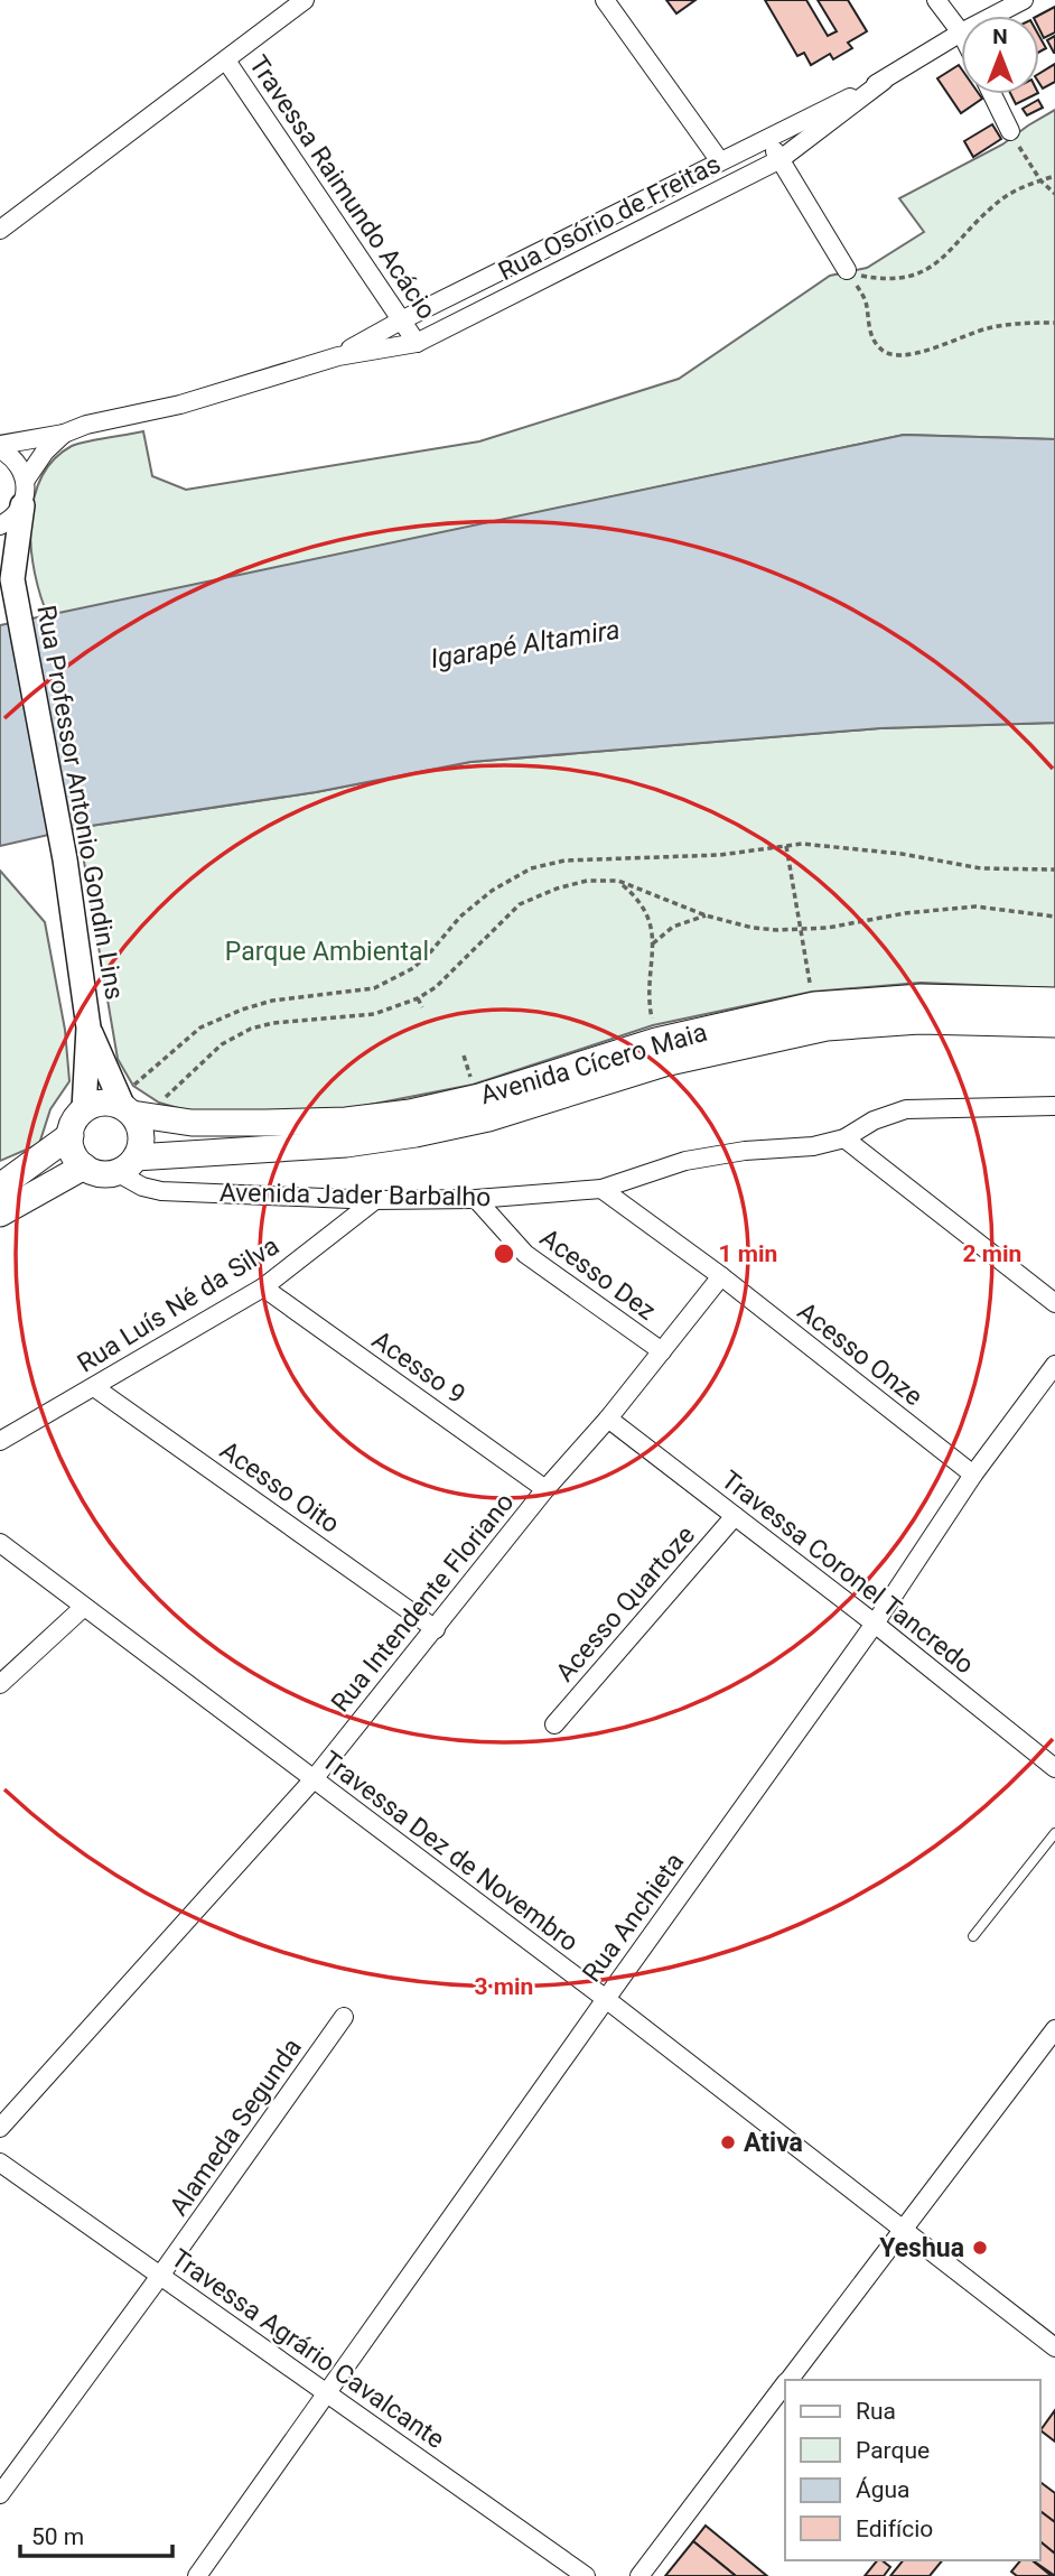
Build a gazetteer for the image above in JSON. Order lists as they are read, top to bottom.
{
  "streets": {
    "main road": ["Avenida Cícero Maia"],
    "street": [
      "Travessa Raimundo Acácio",
      "Rua Osório de Freitas",
      "Rua Professor Antonio Gondin Lins",
      "Avenida Jader Barbalho",
      "Acesso Dez",
      "Rua Luís Né da Silva",
      "Acesso Onze",
      "Acesso 9",
      "Acesso Oito",
      "Travessa Coronel Tancredo",
      "Rua Intendente Floriano",
      "Acesso Quartoze",
      "Travessa Dez de Novembro",
      "Rua Anchieta",
      "Alameda Segunda",
      "Travessa Agrário Cavalcante"
    ]
  },
  "crossings": [
    ["Travessa Raimundo Acácio", "Rua Osório de Freitas"],
    ["Rua Professor Antonio Gondin Lins", "Avenida Cícero Maia"],
    ["Rua Professor Antonio Gondin Lins", "Avenida Jader Barbalho"],
    ["Avenida Cícero Maia", "Avenida Jader Barbalho"],
    ["Avenida Jader Barbalho", "Acesso Dez"],
    ["Avenida Jader Barbalho", "Rua Luís Né da Silva"],
    ["Avenida Jader Barbalho", "Acesso Onze"],
    ["Acesso Dez", "Rua Intendente Floriano"],
    ["Rua Luís Né da Silva", "Acesso 9"],
    ["Rua Luís Né da Silva", "Acesso Oito"],
    ["Acesso Onze", "Rua Intendente Floriano"],
    ["Acesso Onze", "Rua Anchieta"],
    ["Acesso 9", "Rua Intendente Floriano"],
    ["Acesso Oito", "Rua Intendente Floriano"],
    ["Travessa Coronel Tancredo", "Rua Intendente Floriano"],
    ["Travessa Coronel Tancredo", "Acesso Quartoze"],
    ["Travessa Coronel Tancredo", "Rua Anchieta"],
    ["Rua Intendente Floriano", "Travessa Dez de Novembro"],
    ["Travessa Dez de Novembro", "Rua Anchieta"],
    ["Rua Anchieta", "Travessa Agrário Cavalcante"],
    ["Alameda Segunda", "Travessa Agrário Cavalcante"]
  ],
  "water": ["Igarapé Altamira"],
  "parks": ["Parque Ambiental"],
  "places": ["Ativa", "Yeshua"],
  "legend": [
    "Rua",
    "Parque",
    "Água",
    "Edifício"
  ],
  "scale_bar": "50 m",
  "north": "top",
  "rings": ["1 min", "2 min", "3 min"]
}
